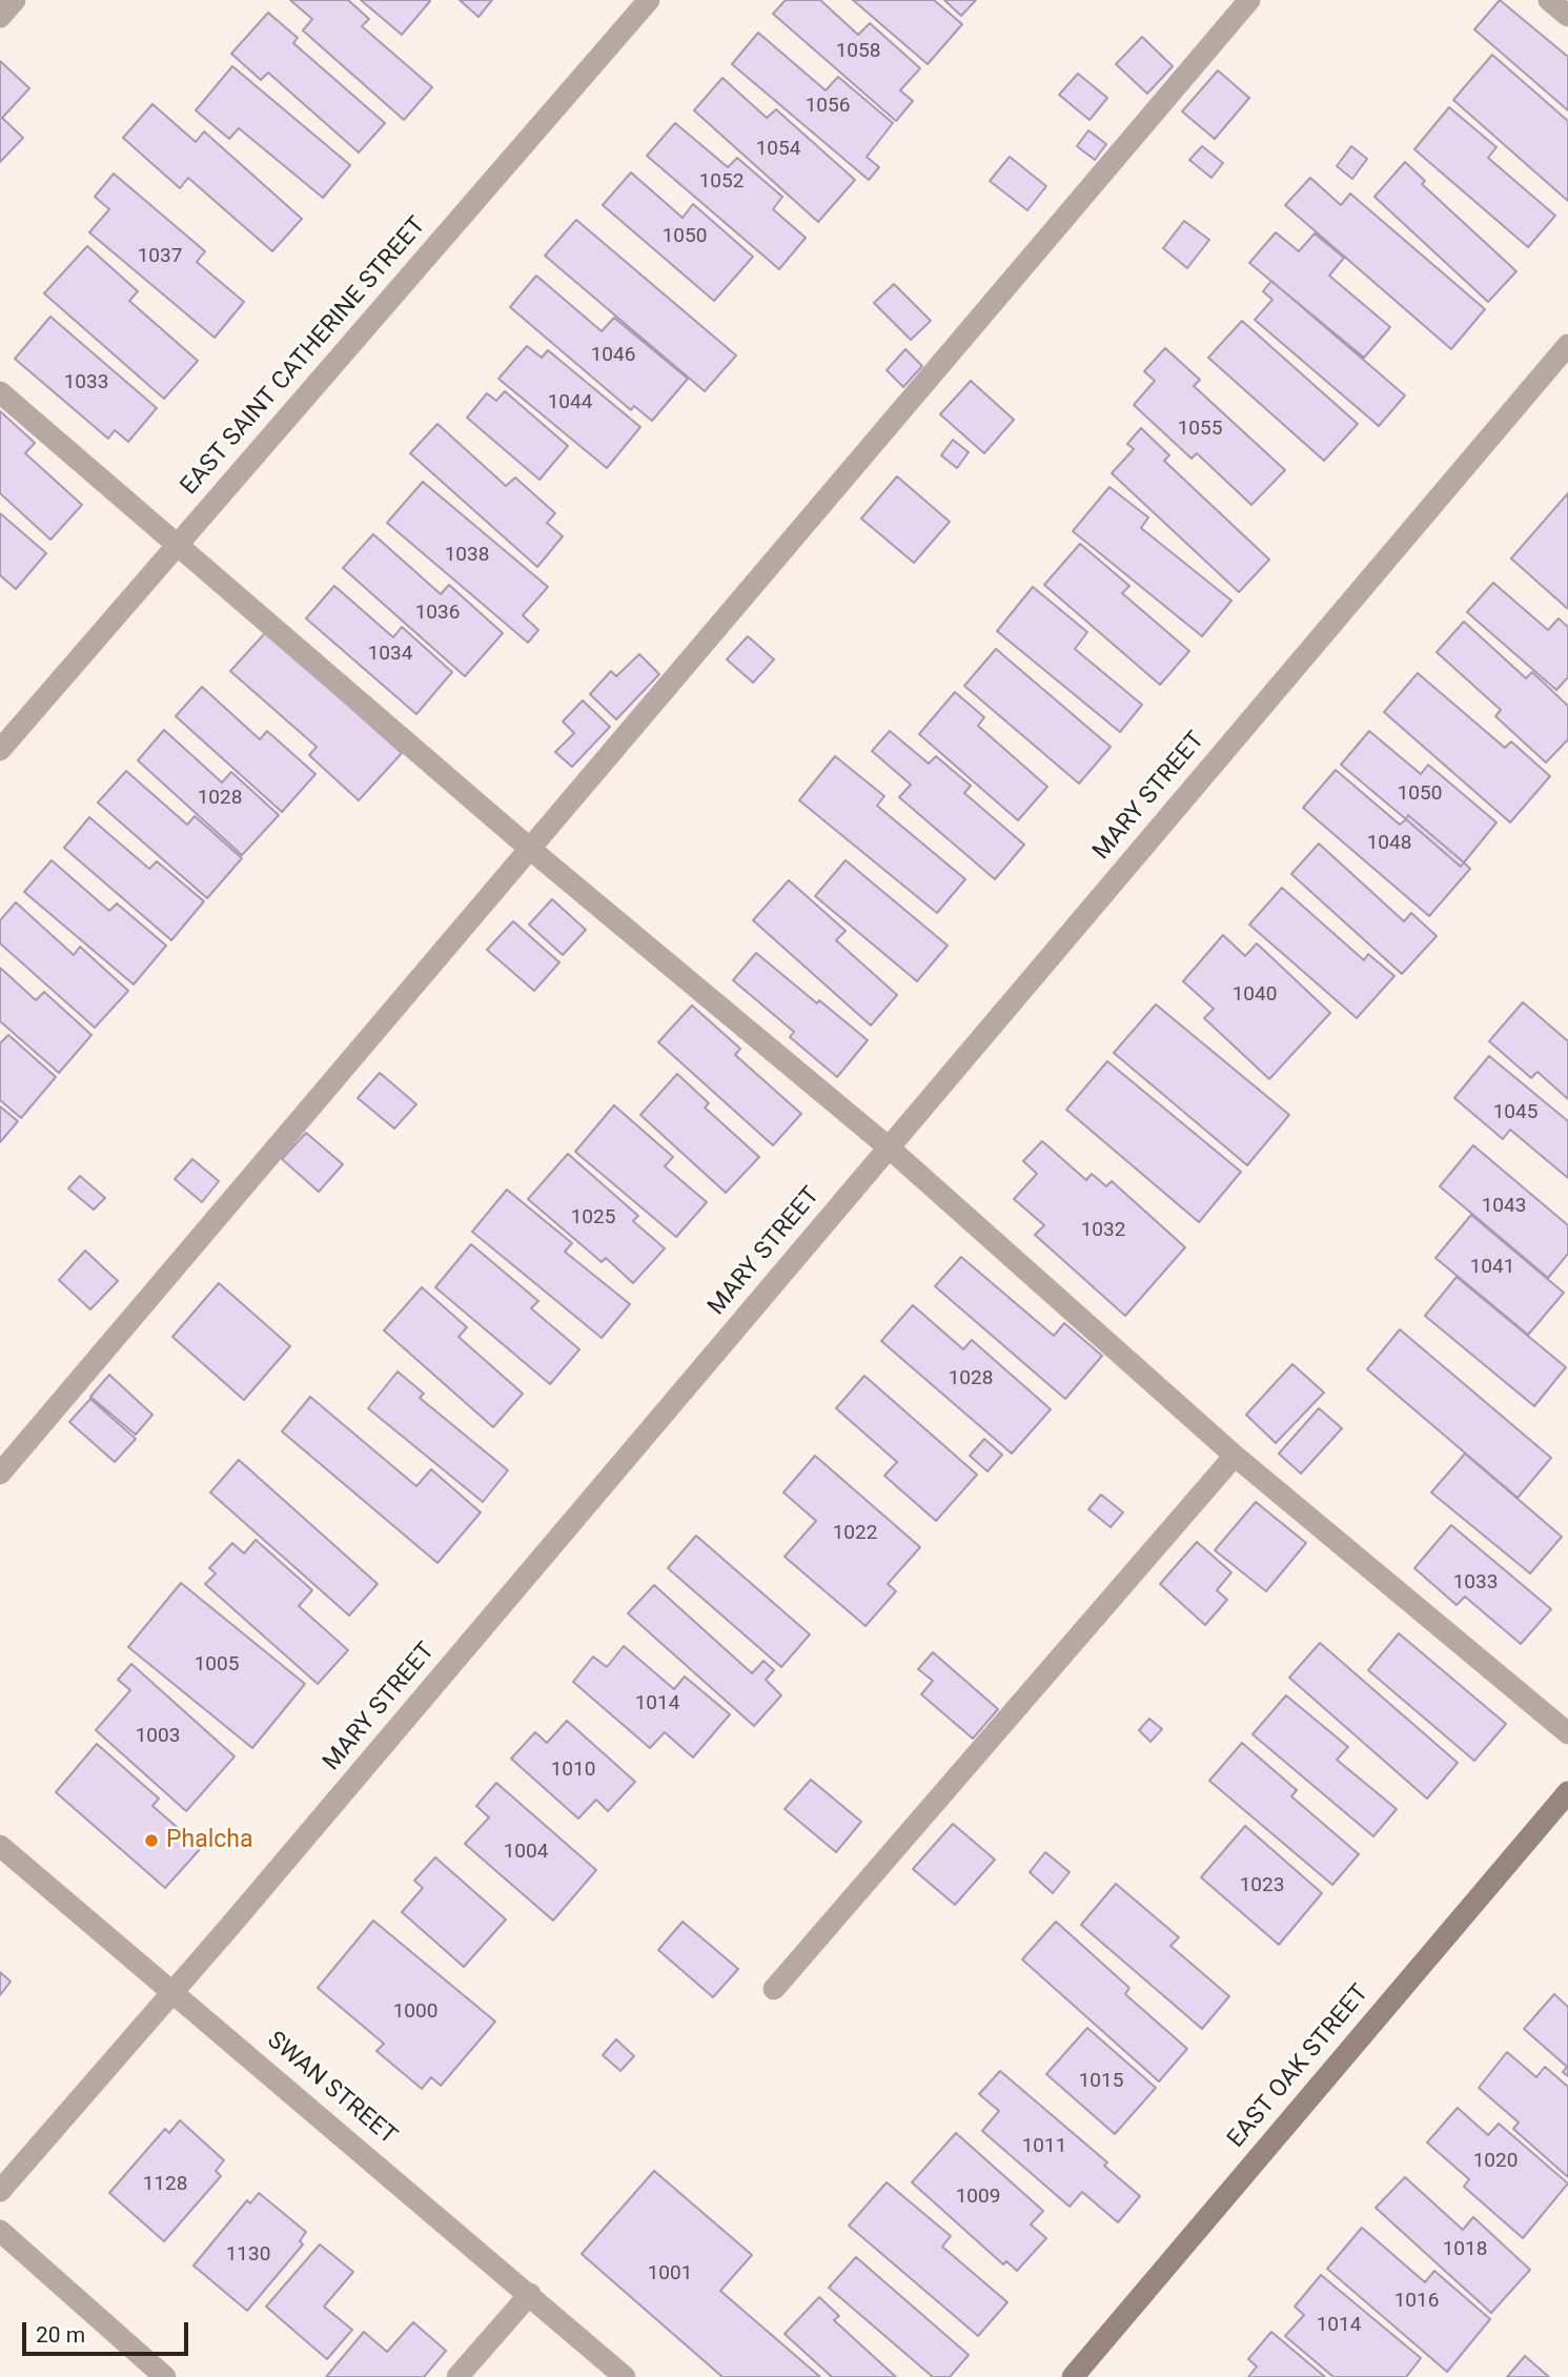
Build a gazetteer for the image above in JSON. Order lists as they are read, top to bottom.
{
  "streets": {
    "main road": ["EAST OAK STREET"],
    "street": ["EAST SAINT CATHERINE STREET", "MARY STREET", "SWAN STREET"]
  },
  "crossings": [
    ["MARY STREET", "SWAN STREET"]
  ],
  "places": ["Phalcha"],
  "house_numbers": [
    "1058",
    "1056",
    "1054",
    "1052",
    "1050",
    "1037",
    "1046",
    "1033",
    "1044",
    "1055",
    "1038",
    "1036",
    "1034",
    "1050",
    "1028",
    "1048",
    "1040",
    "1045",
    "1043",
    "1025",
    "1032",
    "1041",
    "1028",
    "1022",
    "1033",
    "1005",
    "1014",
    "1003",
    "1010",
    "1004",
    "1023",
    "1000",
    "1015",
    "1011",
    "1020",
    "1128",
    "1009",
    "1018",
    "1130",
    "1001",
    "1016",
    "1014"
  ],
  "scale_bar": "20 m"
}
